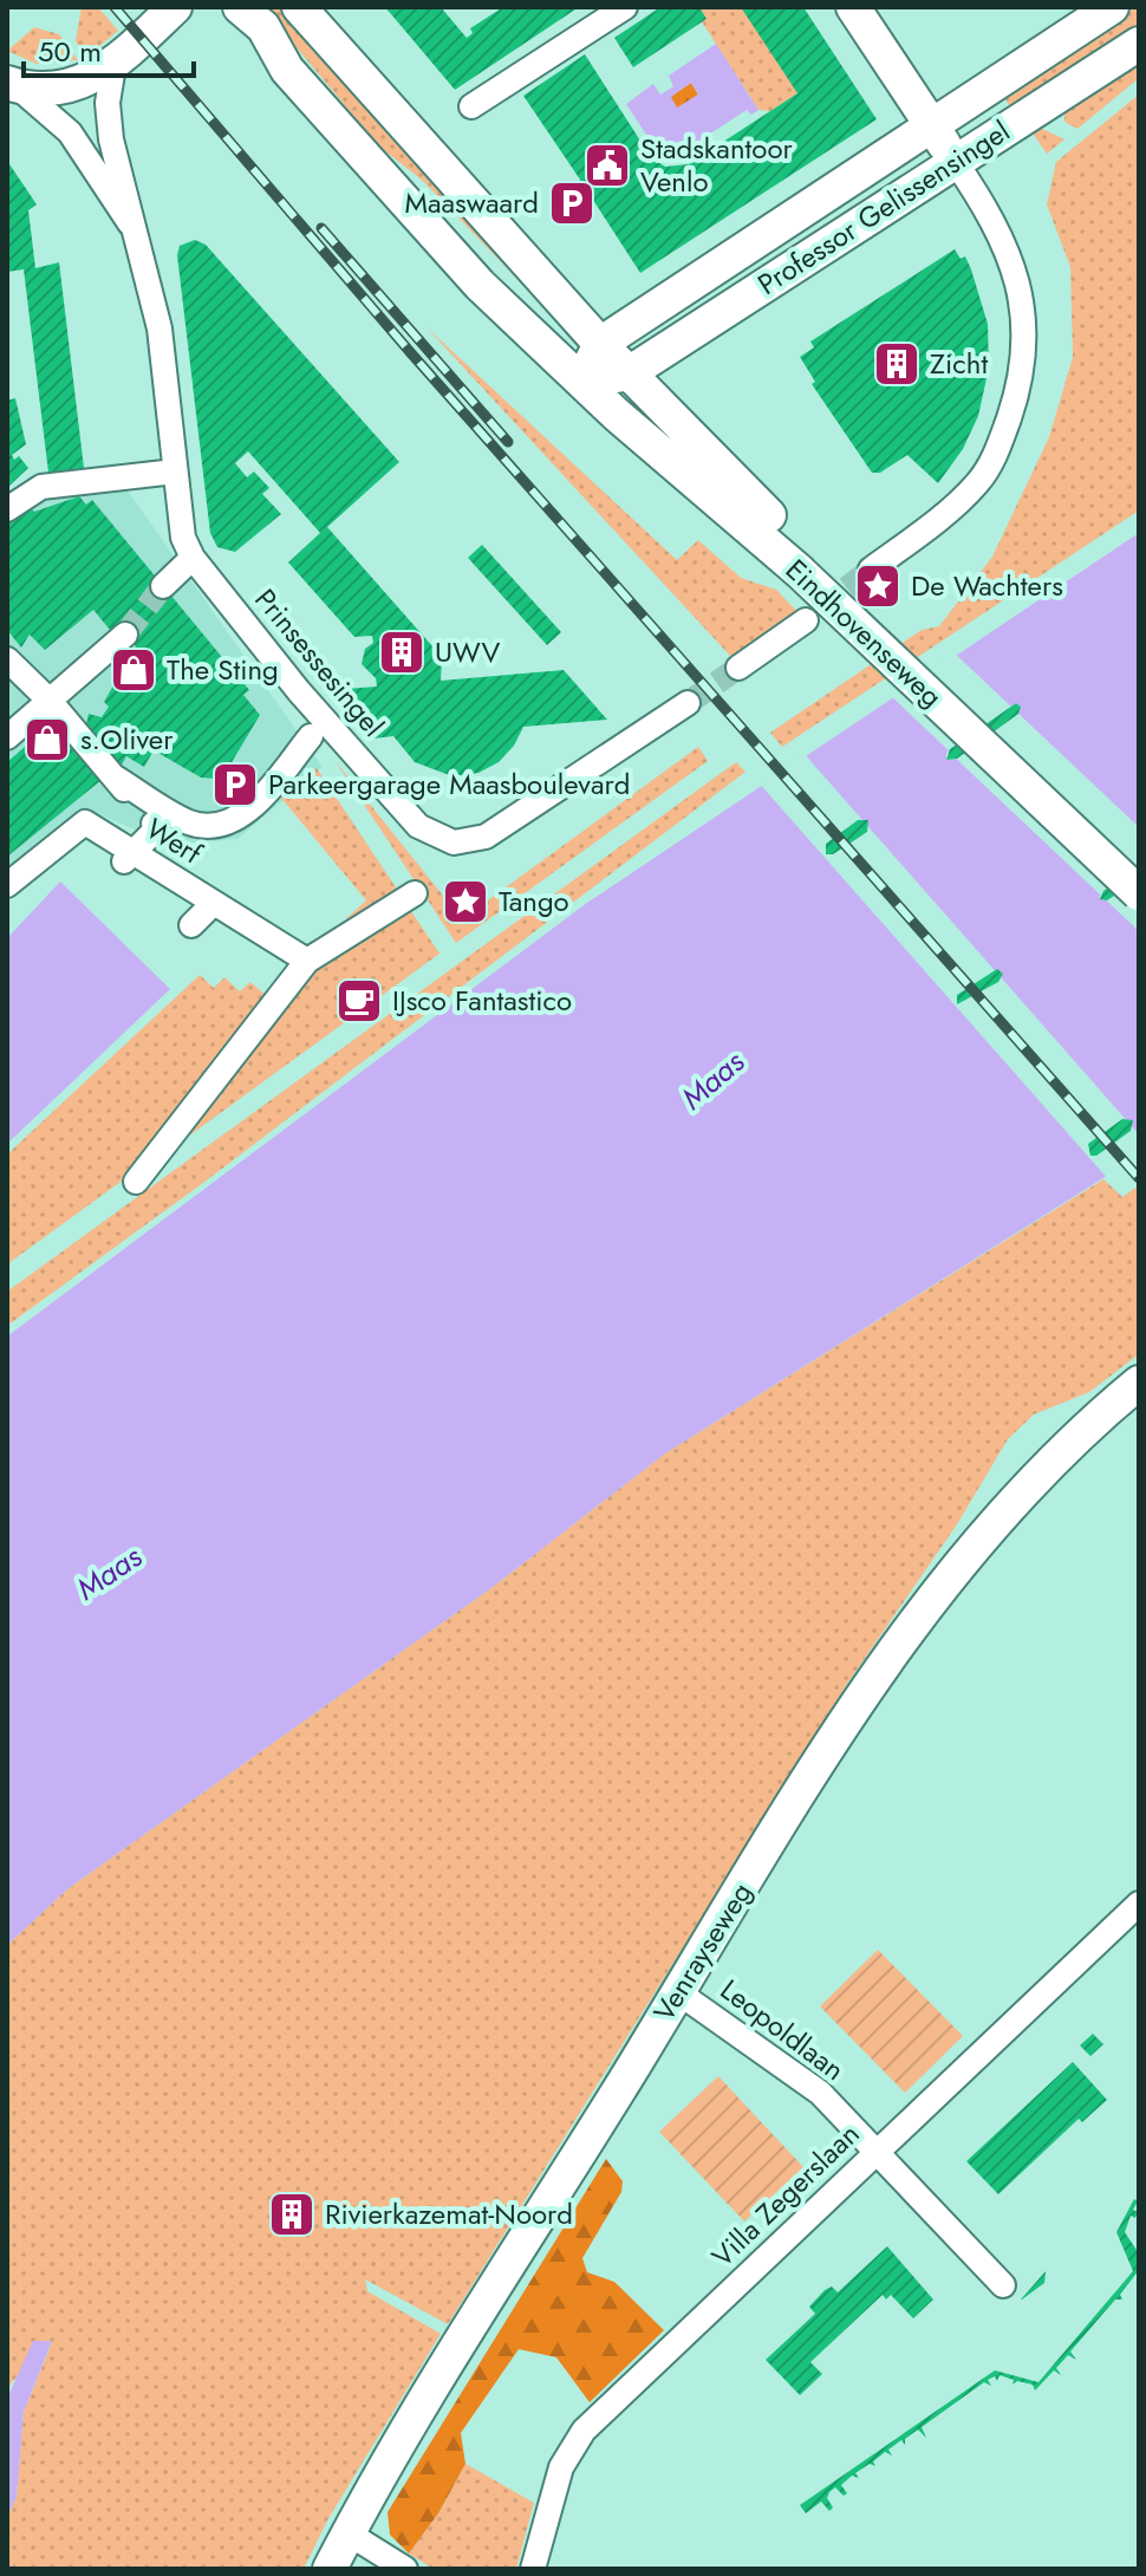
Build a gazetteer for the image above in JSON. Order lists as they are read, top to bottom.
{
  "streets": {
    "main road": ["Professor Gelissensingel", "Eindhovenseweg", "Venrayseweg"],
    "street": [
      "Prinsessesingel",
      "Werf",
      "Leopoldlaan",
      "Villa Zegerslaan"
    ]
  },
  "crossings": [
    ["Professor Gelissensingel", "Eindhovenseweg"],
    ["Venrayseweg", "Leopoldlaan"],
    ["Leopoldlaan", "Villa Zegerslaan"]
  ],
  "water": ["Maas"],
  "places": {
    "public building": ["Stadskantoor Venlo"],
    "parking": ["Maaswaard", "Parkeergarage Maasboulevard"],
    "building": ["Zicht", "UWV", "Rivierkazemat-Noord"],
    "place": ["De Wachters", "Tango"],
    "shop": ["The Sting", "s.Oliver"],
    "cafe": ["IJsco Fantastico"]
  },
  "scale_bar": "50 m"
}
